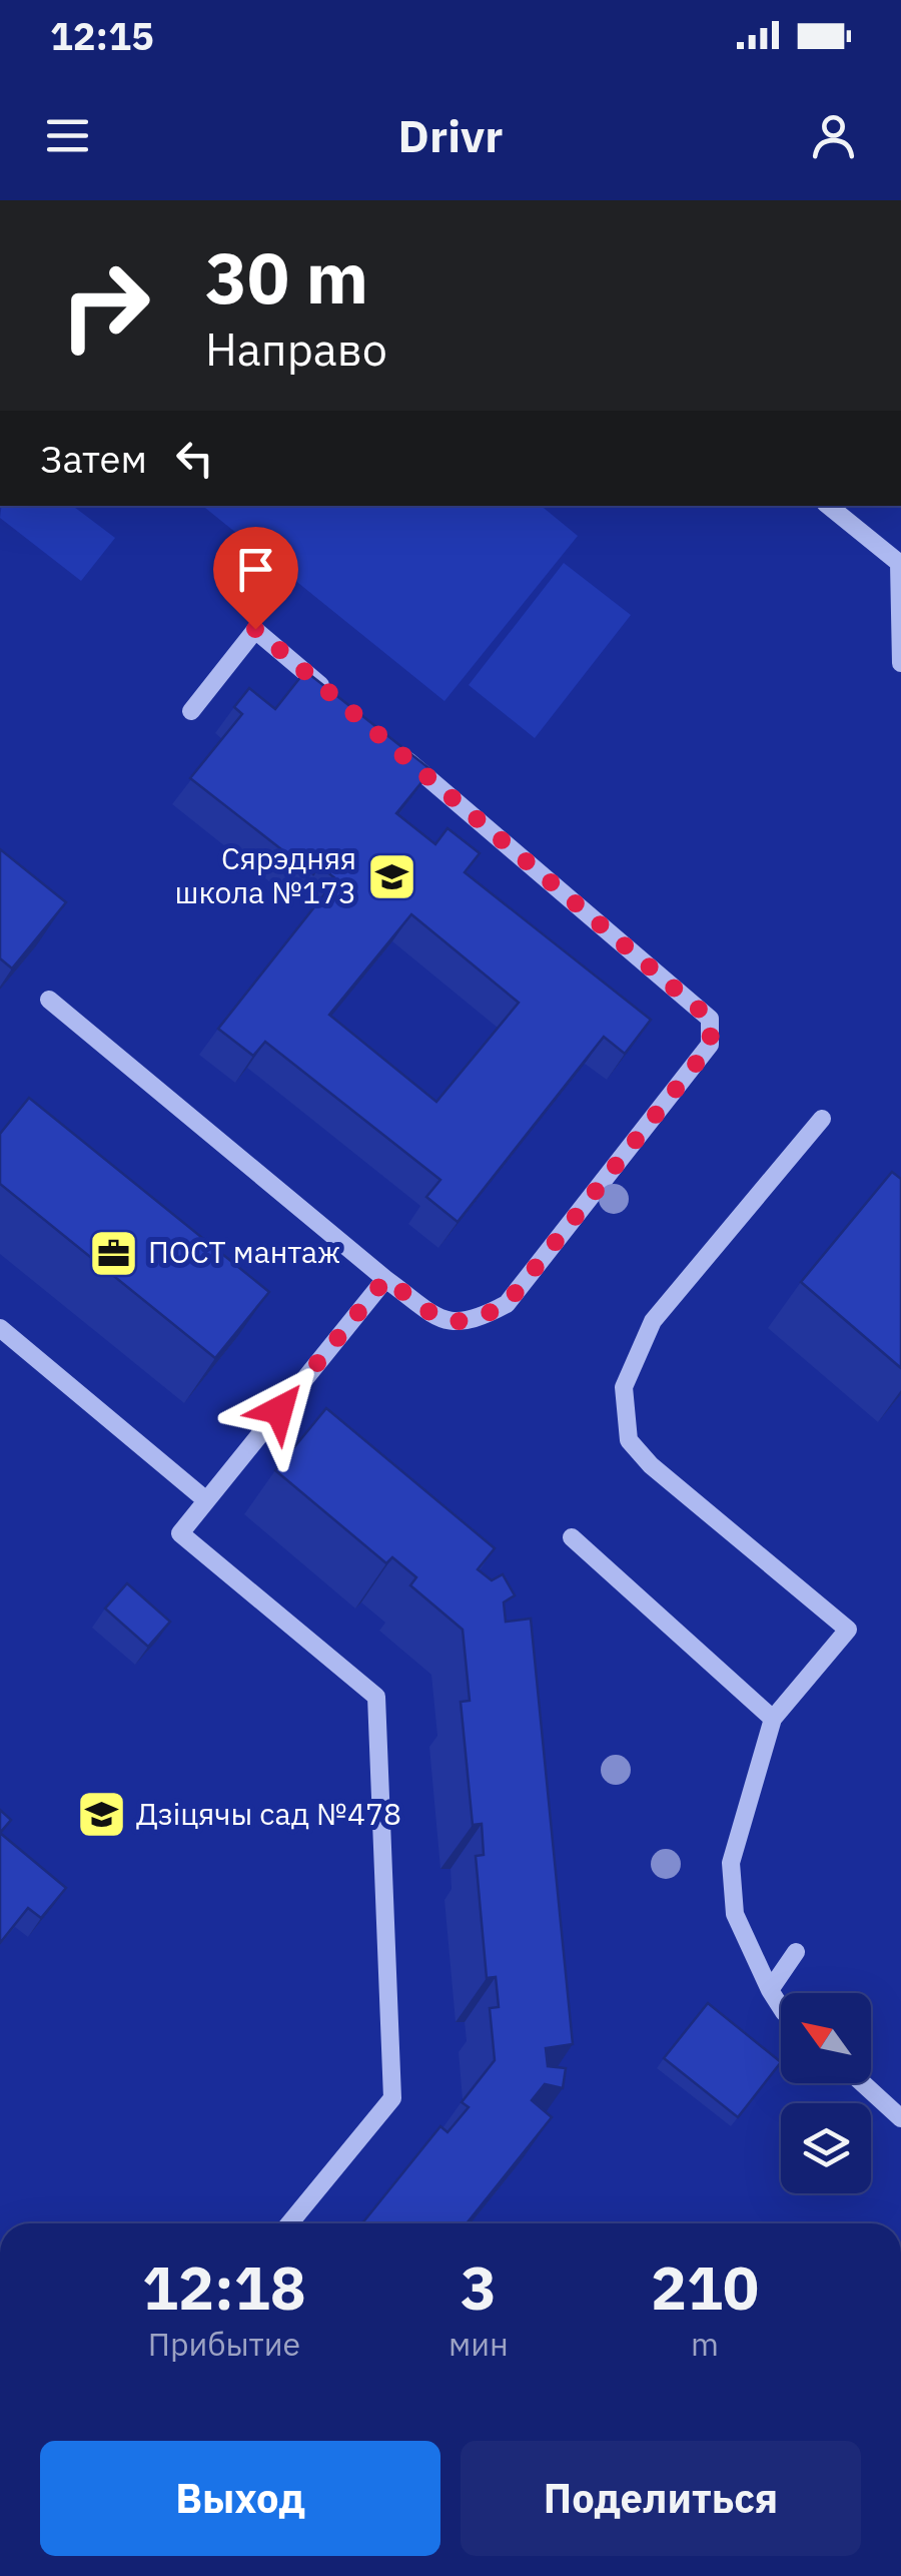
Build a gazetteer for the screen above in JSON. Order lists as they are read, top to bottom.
{
  "places": {
    "school or university": ["Сярэдняя школа №173", "Дзіцячы сад №478"],
    "office": ["ПОСТ мантаж"]
  },
  "north": "top left",
  "page": {
    "status": "12:15",
    "header": "Drivr",
    "turn": ["30 m", "Направо"],
    "then": "Затем",
    "eta": [
      "12:18",
      "Прибытие",
      "3",
      "мин",
      "210",
      "m"
    ],
    "buttons": ["Выход", "Поделиться"]
  }
}
